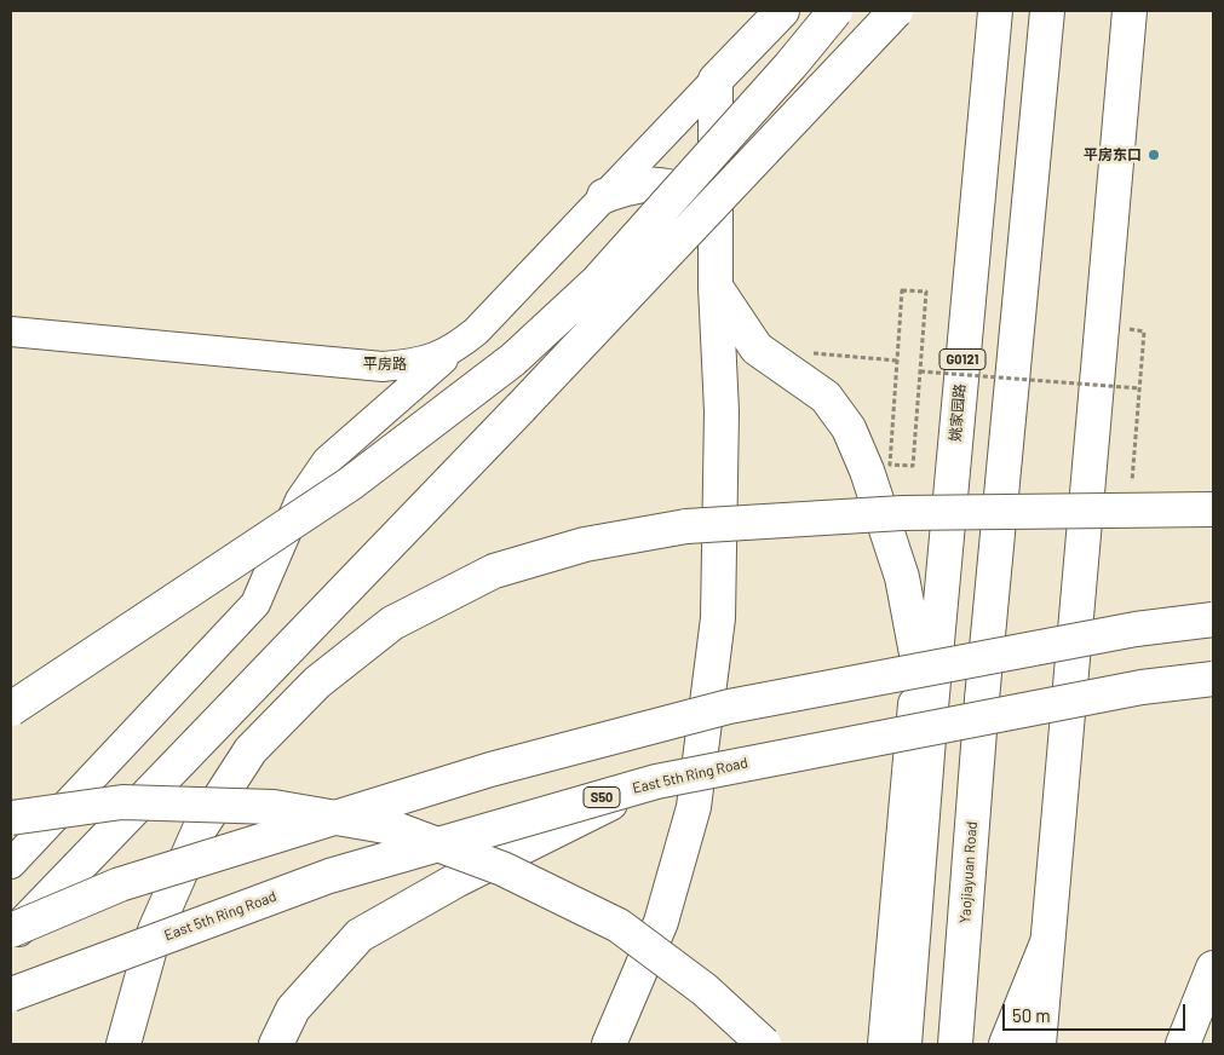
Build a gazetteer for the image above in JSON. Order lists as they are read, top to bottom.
{
  "streets": {
    "main road": [
      "G0121",
      "姚家园路",
      "East 5th Ring Road",
      "S50",
      "Yaojiayuan Road"
    ],
    "street": ["平房路"]
  },
  "places": ["平房东口"],
  "scale_bar": "50 m"
}
